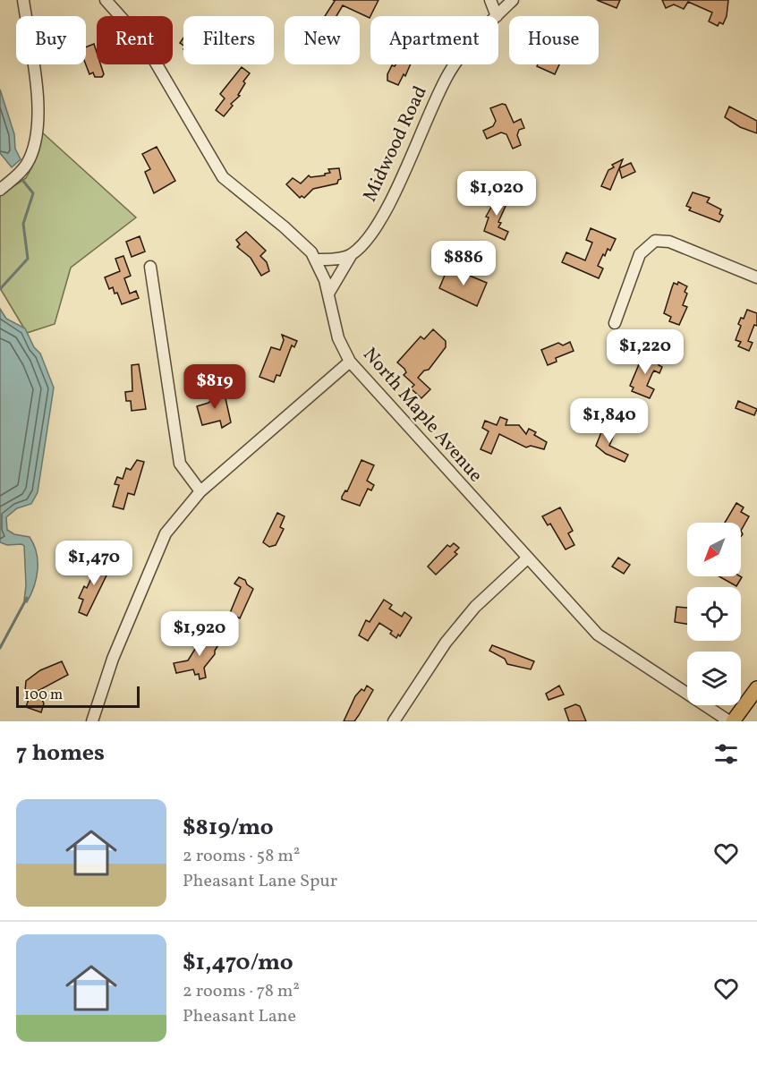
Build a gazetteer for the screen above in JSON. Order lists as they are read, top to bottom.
{
  "streets": {
    "street": ["Midwood Road", "North Maple Avenue"]
  },
  "crossings": [
    ["Midwood Road", "North Maple Avenue"]
  ],
  "scale_bar": "100 m",
  "north": "bottom left",
  "page": {
    "chip": [
      "Buy",
      "Rent",
      "Filters",
      "New",
      "Apartment",
      "House"
    ],
    "price": [
      "$1,020",
      "$886",
      "$1,220",
      "$819",
      "$1,840",
      "$1,470",
      "$1,920"
    ],
    "scale": "100 m",
    "heading": "7 homes",
    "list": [
      {
        "name": "$819/mo",
        "note": "2 rooms · 58 m² · Pheasant Lane Spur"
      },
      {
        "name": "$1,470/mo",
        "note": "2 rooms · 78 m² · Pheasant Lane"
      }
    ]
  }
}
